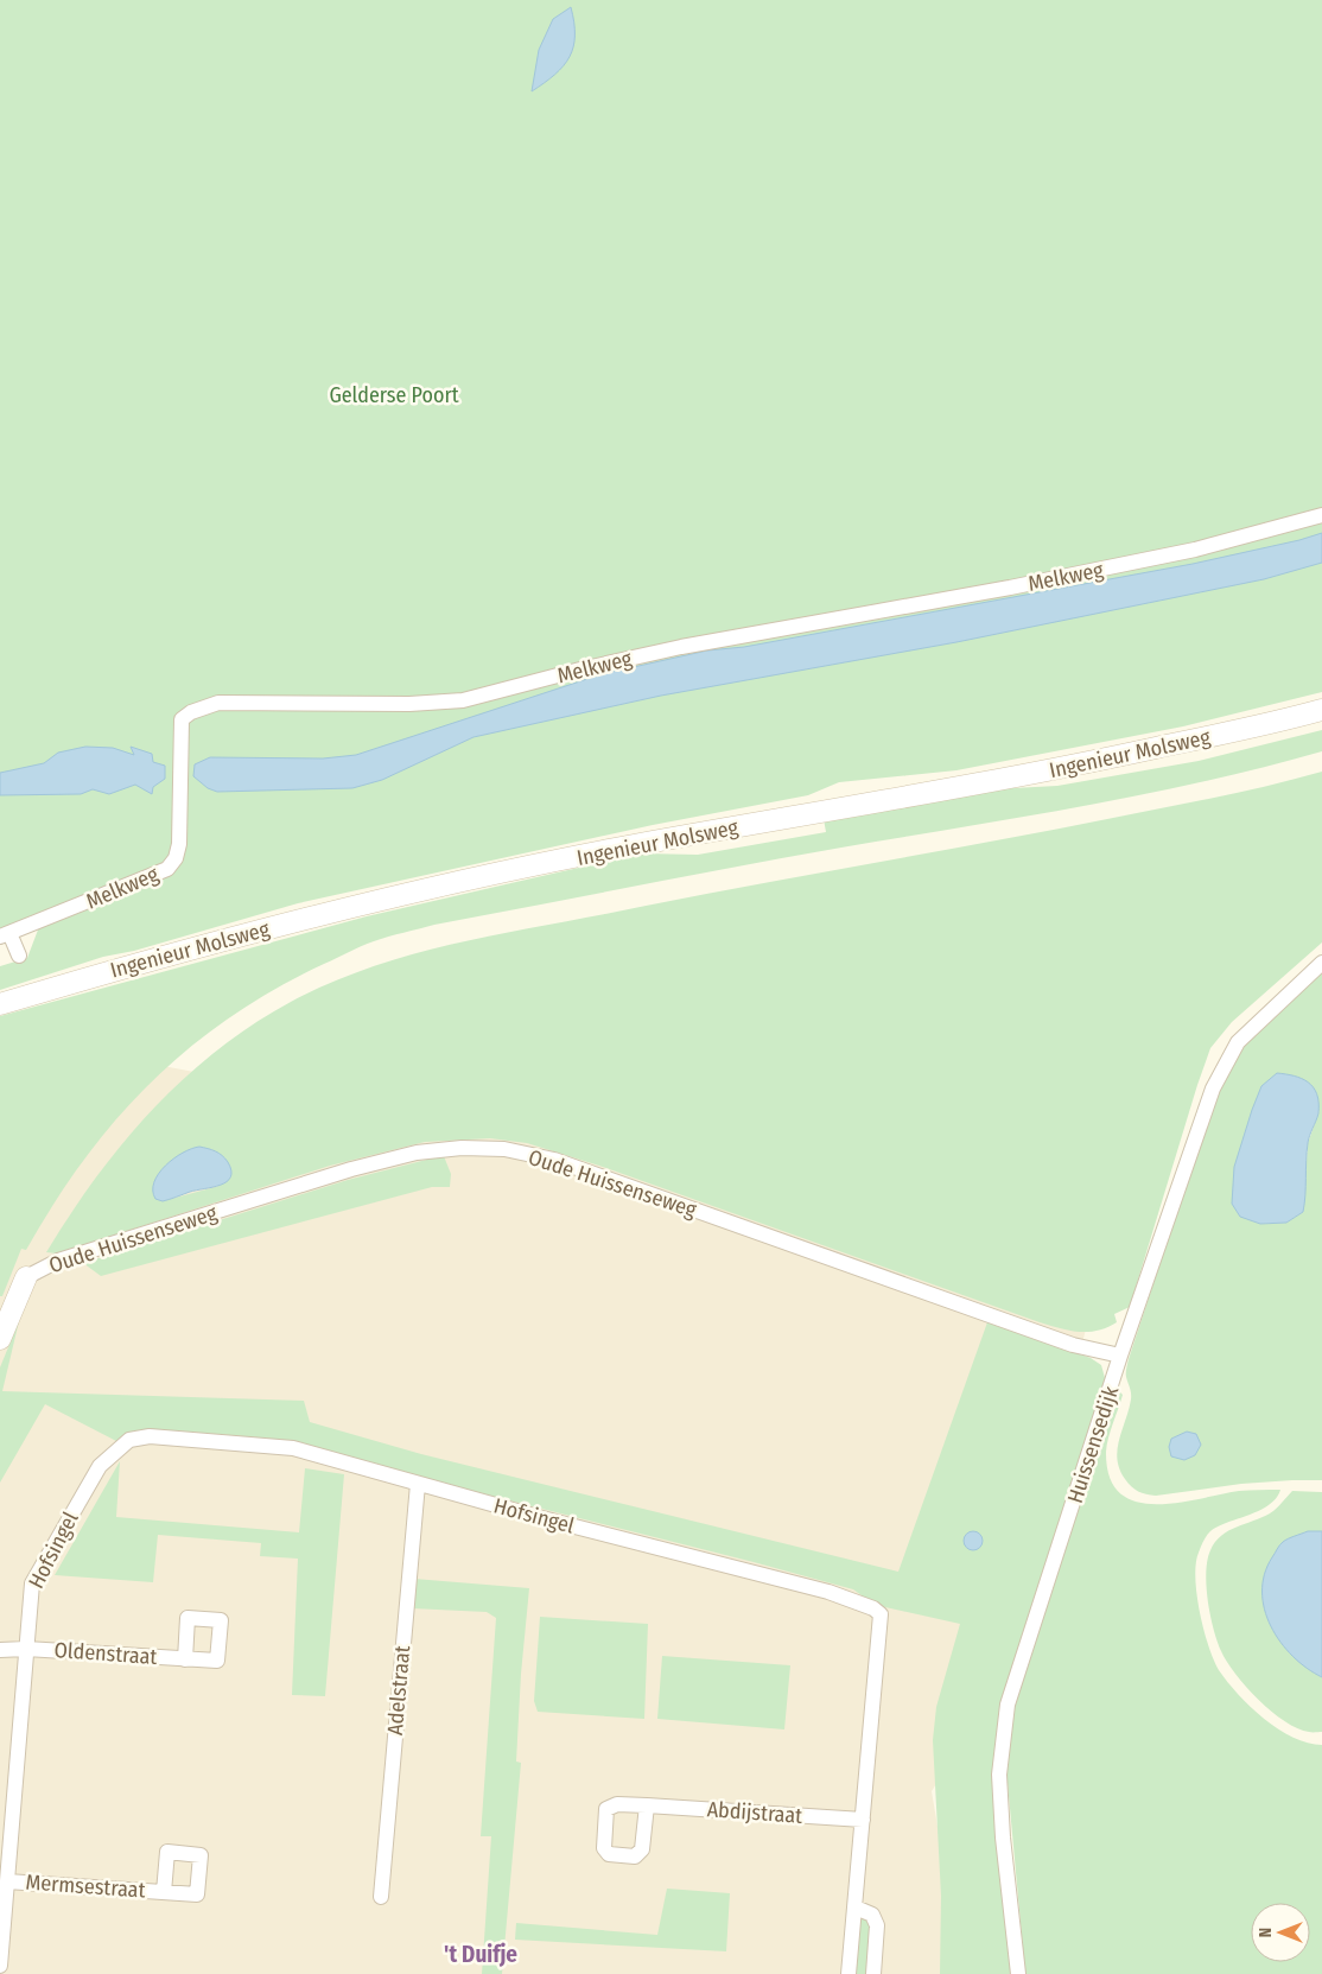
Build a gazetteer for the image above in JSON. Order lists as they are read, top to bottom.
{
  "streets": {
    "main road": ["Ingenieur Molsweg", "Oude Huissenseweg"],
    "street": [
      "Melkweg",
      "Huissensedijk",
      "Hofsingel",
      "Oldenstraat",
      "Adelstraat",
      "Abdijstraat",
      "Mermsestraat"
    ]
  },
  "crossings": [
    ["Oude Huissenseweg", "Huissensedijk"],
    ["Hofsingel", "Oldenstraat"],
    ["Hofsingel", "Adelstraat"],
    ["Hofsingel", "Abdijstraat"],
    ["Hofsingel", "Mermsestraat"]
  ],
  "districts": ["'t Duifje"],
  "parks": ["Gelderse Poort"],
  "north": "left"
}
